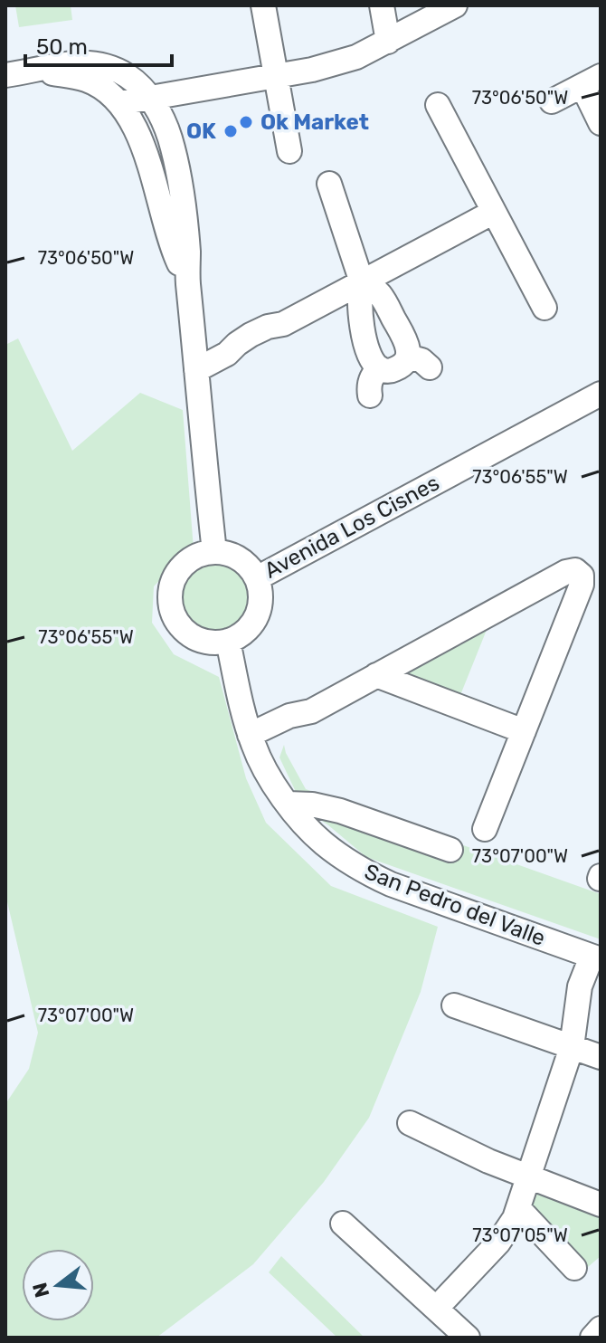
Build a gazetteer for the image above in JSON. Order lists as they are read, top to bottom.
{
  "streets": {
    "street": ["Avenida Los Cisnes", "San Pedro del Valle"]
  },
  "crossings": [
    ["Avenida Los Cisnes", "San Pedro del Valle"]
  ],
  "places": ["Ok Market", "OK"],
  "scale_bar": "50 m",
  "north": "left",
  "coordinates": [
    "73°06'50\"W",
    "73°06'55\"W",
    "73°07'00\"W",
    "73°07'05\"W"
  ]
}
